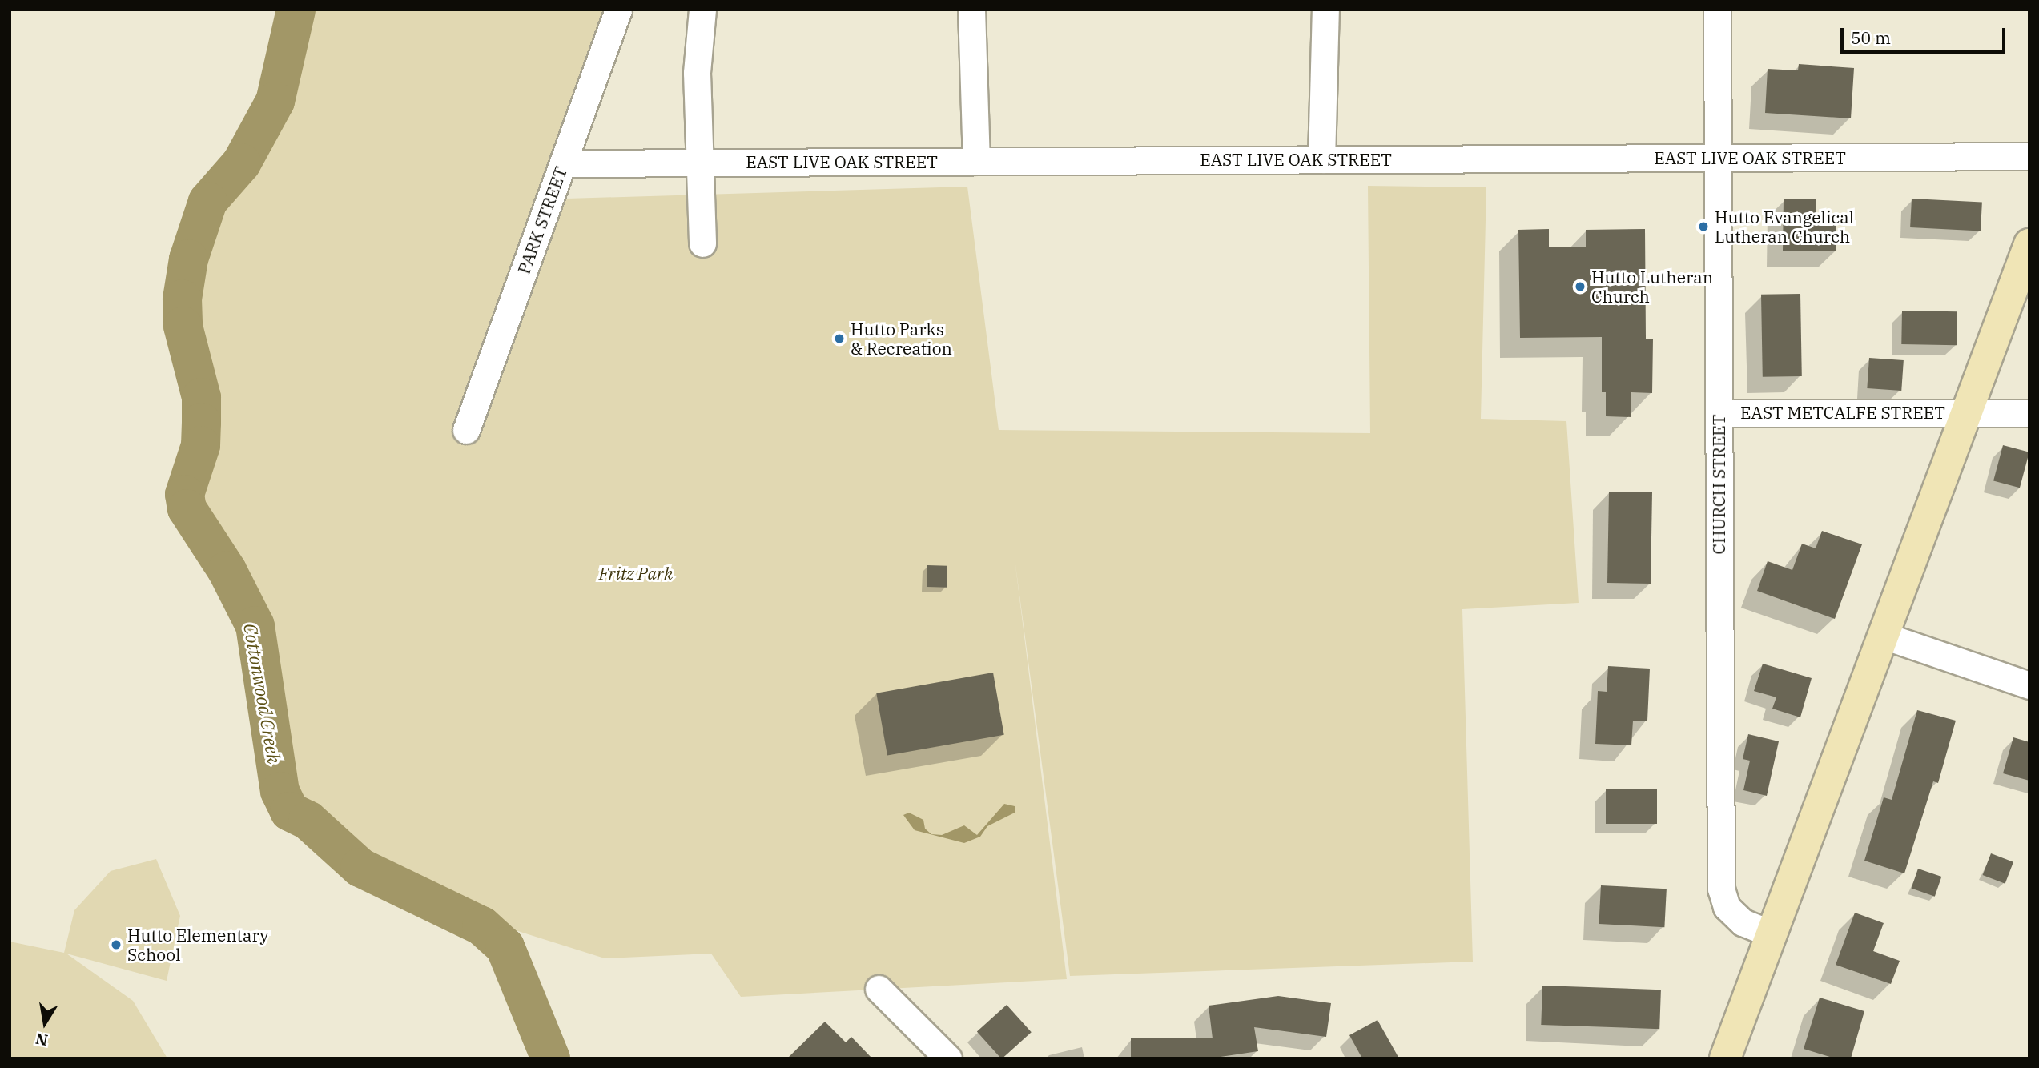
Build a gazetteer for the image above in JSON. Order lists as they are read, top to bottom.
{
  "streets": {
    "street": [
      "EAST LIVE OAK STREET",
      "PARK STREET",
      "EAST METCALFE STREET",
      "CHURCH STREET"
    ]
  },
  "crossings": [
    ["EAST LIVE OAK STREET", "PARK STREET"],
    ["EAST LIVE OAK STREET", "CHURCH STREET"],
    ["EAST METCALFE STREET", "CHURCH STREET"]
  ],
  "water": ["Cottonwood Creek"],
  "parks": ["Fritz Park"],
  "places": [
    "Hutto Evangelical Lutheran Church",
    "Hutto Lutheran Church",
    "Hutto Parks & Recreation",
    "Hutto Elementary School"
  ],
  "scale_bar": "50 m",
  "north": "bottom"
}
